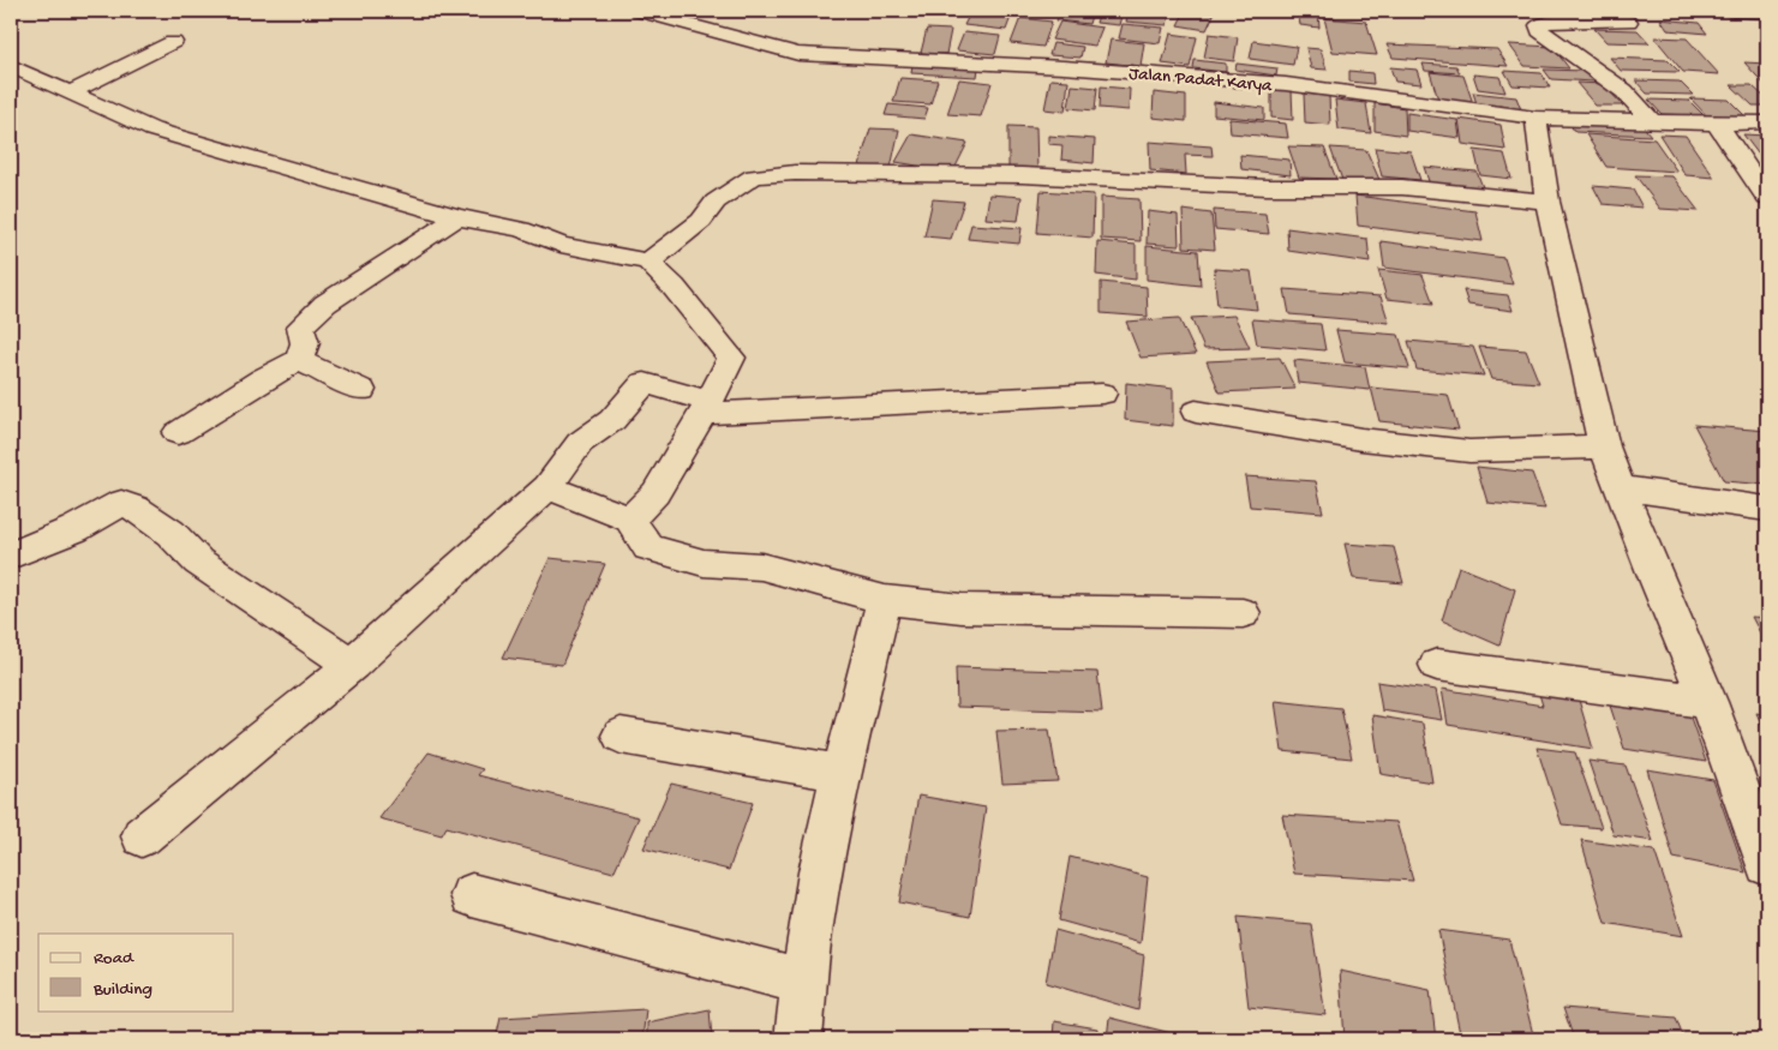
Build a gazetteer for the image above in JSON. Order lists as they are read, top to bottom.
{
  "streets": {
    "street": ["Jalan Padat Karya"]
  },
  "legend": ["Road", "Building"]
}
